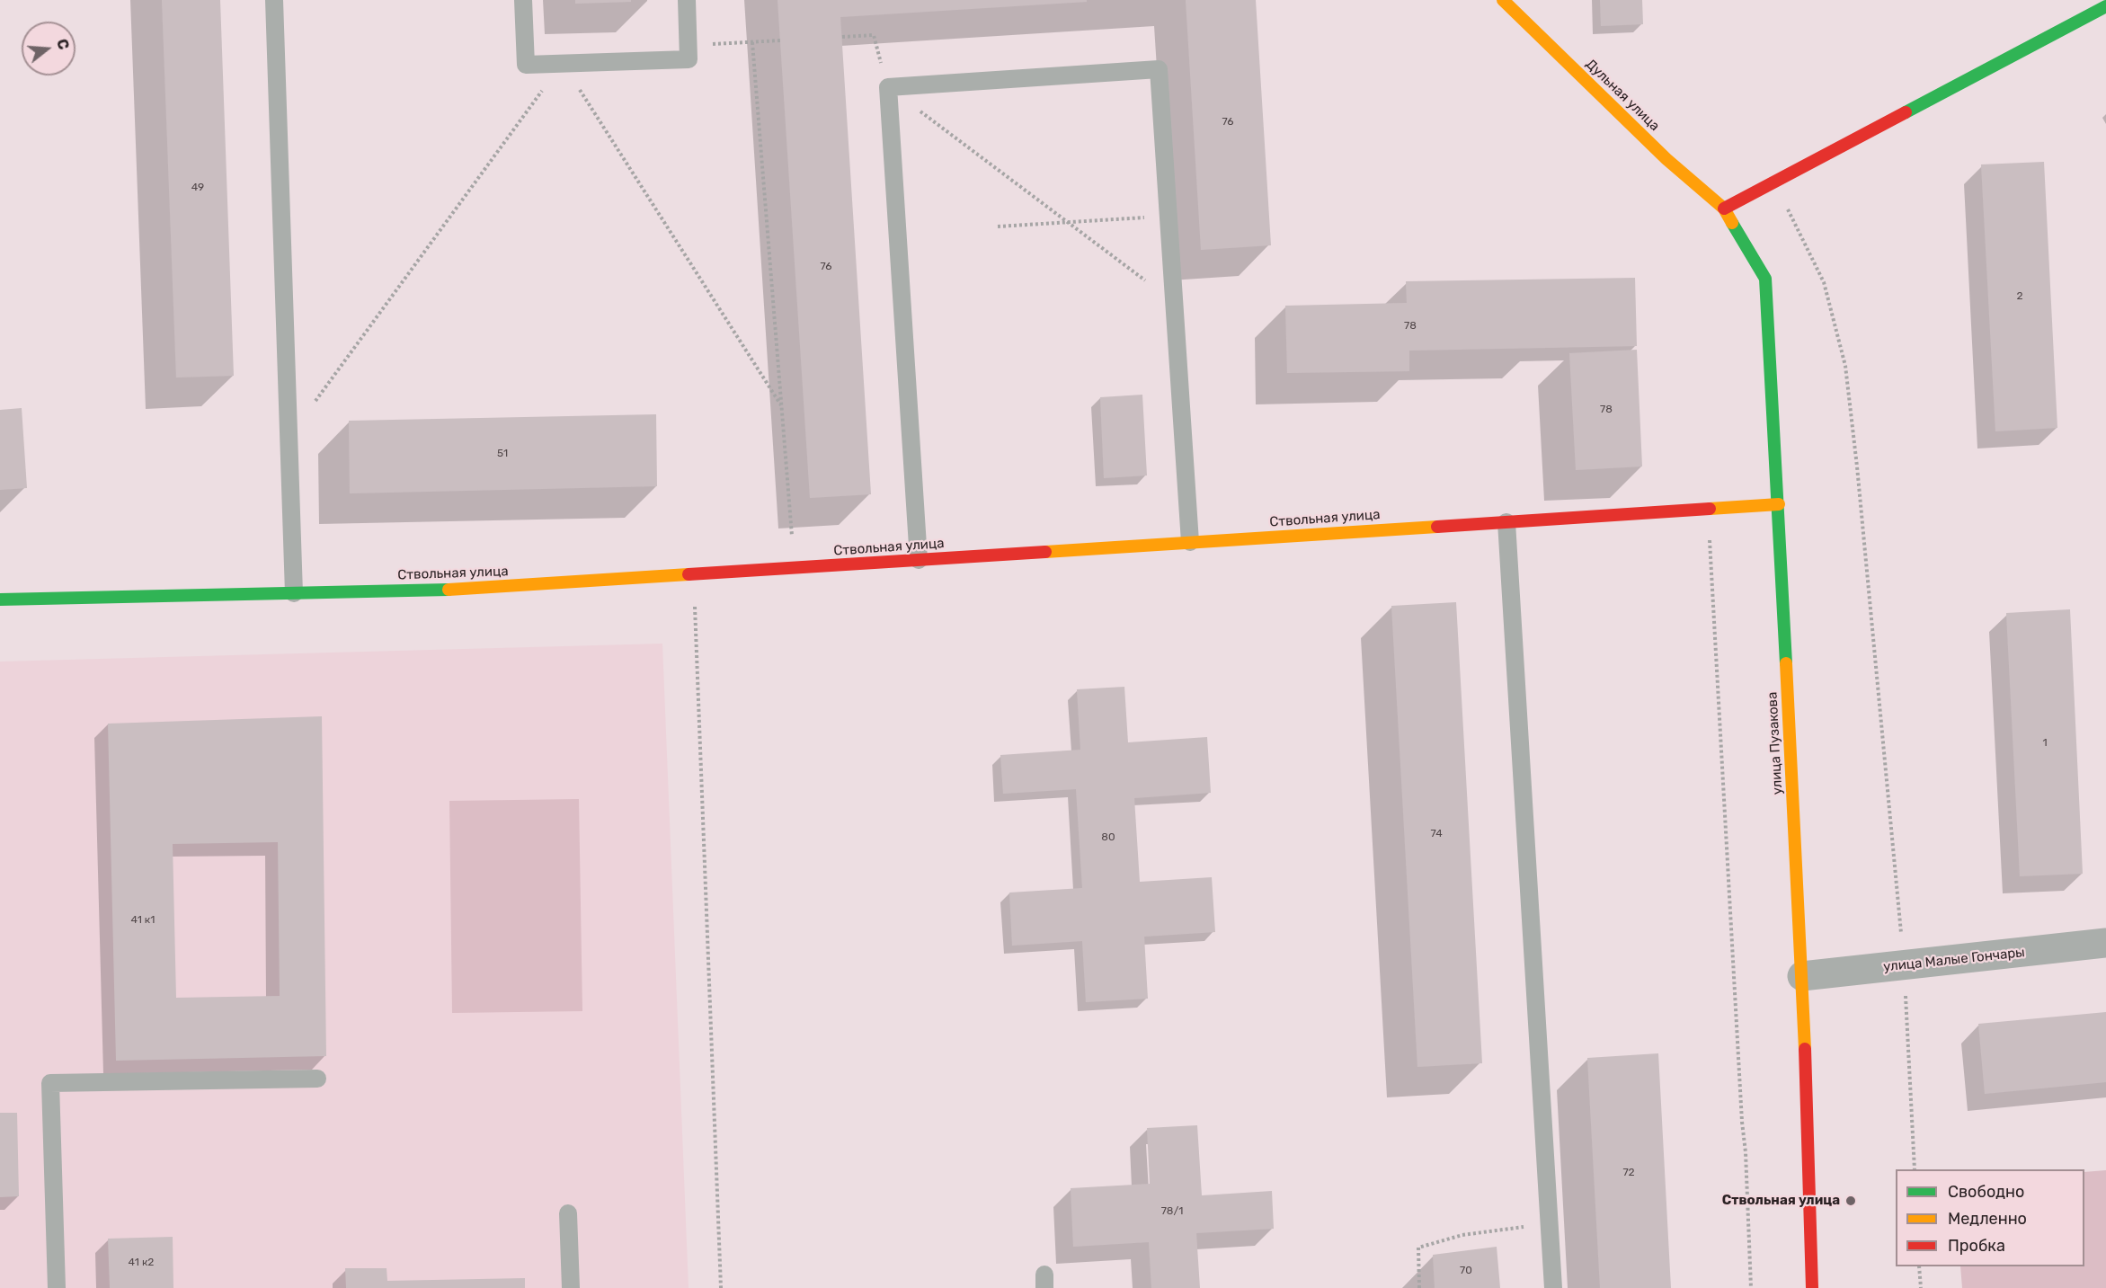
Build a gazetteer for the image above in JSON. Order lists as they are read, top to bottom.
{
  "streets": {
    "street": [
      "Дульная улица",
      "Ствольная улица",
      "улица Пузакова",
      "улица Малые Гончары"
    ]
  },
  "crossings": [
    ["Дульная улица", "улица Пузакова"],
    ["Ствольная улица", "улица Пузакова"],
    ["улица Пузакова", "улица Малые Гончары"]
  ],
  "places": ["Ствольная улица"],
  "house_numbers": [
    "76",
    "49",
    "76",
    "2",
    "78",
    "78",
    "51",
    "1",
    "74",
    "80",
    "41 к1",
    "72",
    "78/1",
    "41 к2",
    "70"
  ],
  "legend": ["Свободно", "Медленно", "Пробка"],
  "north": "right"
}
